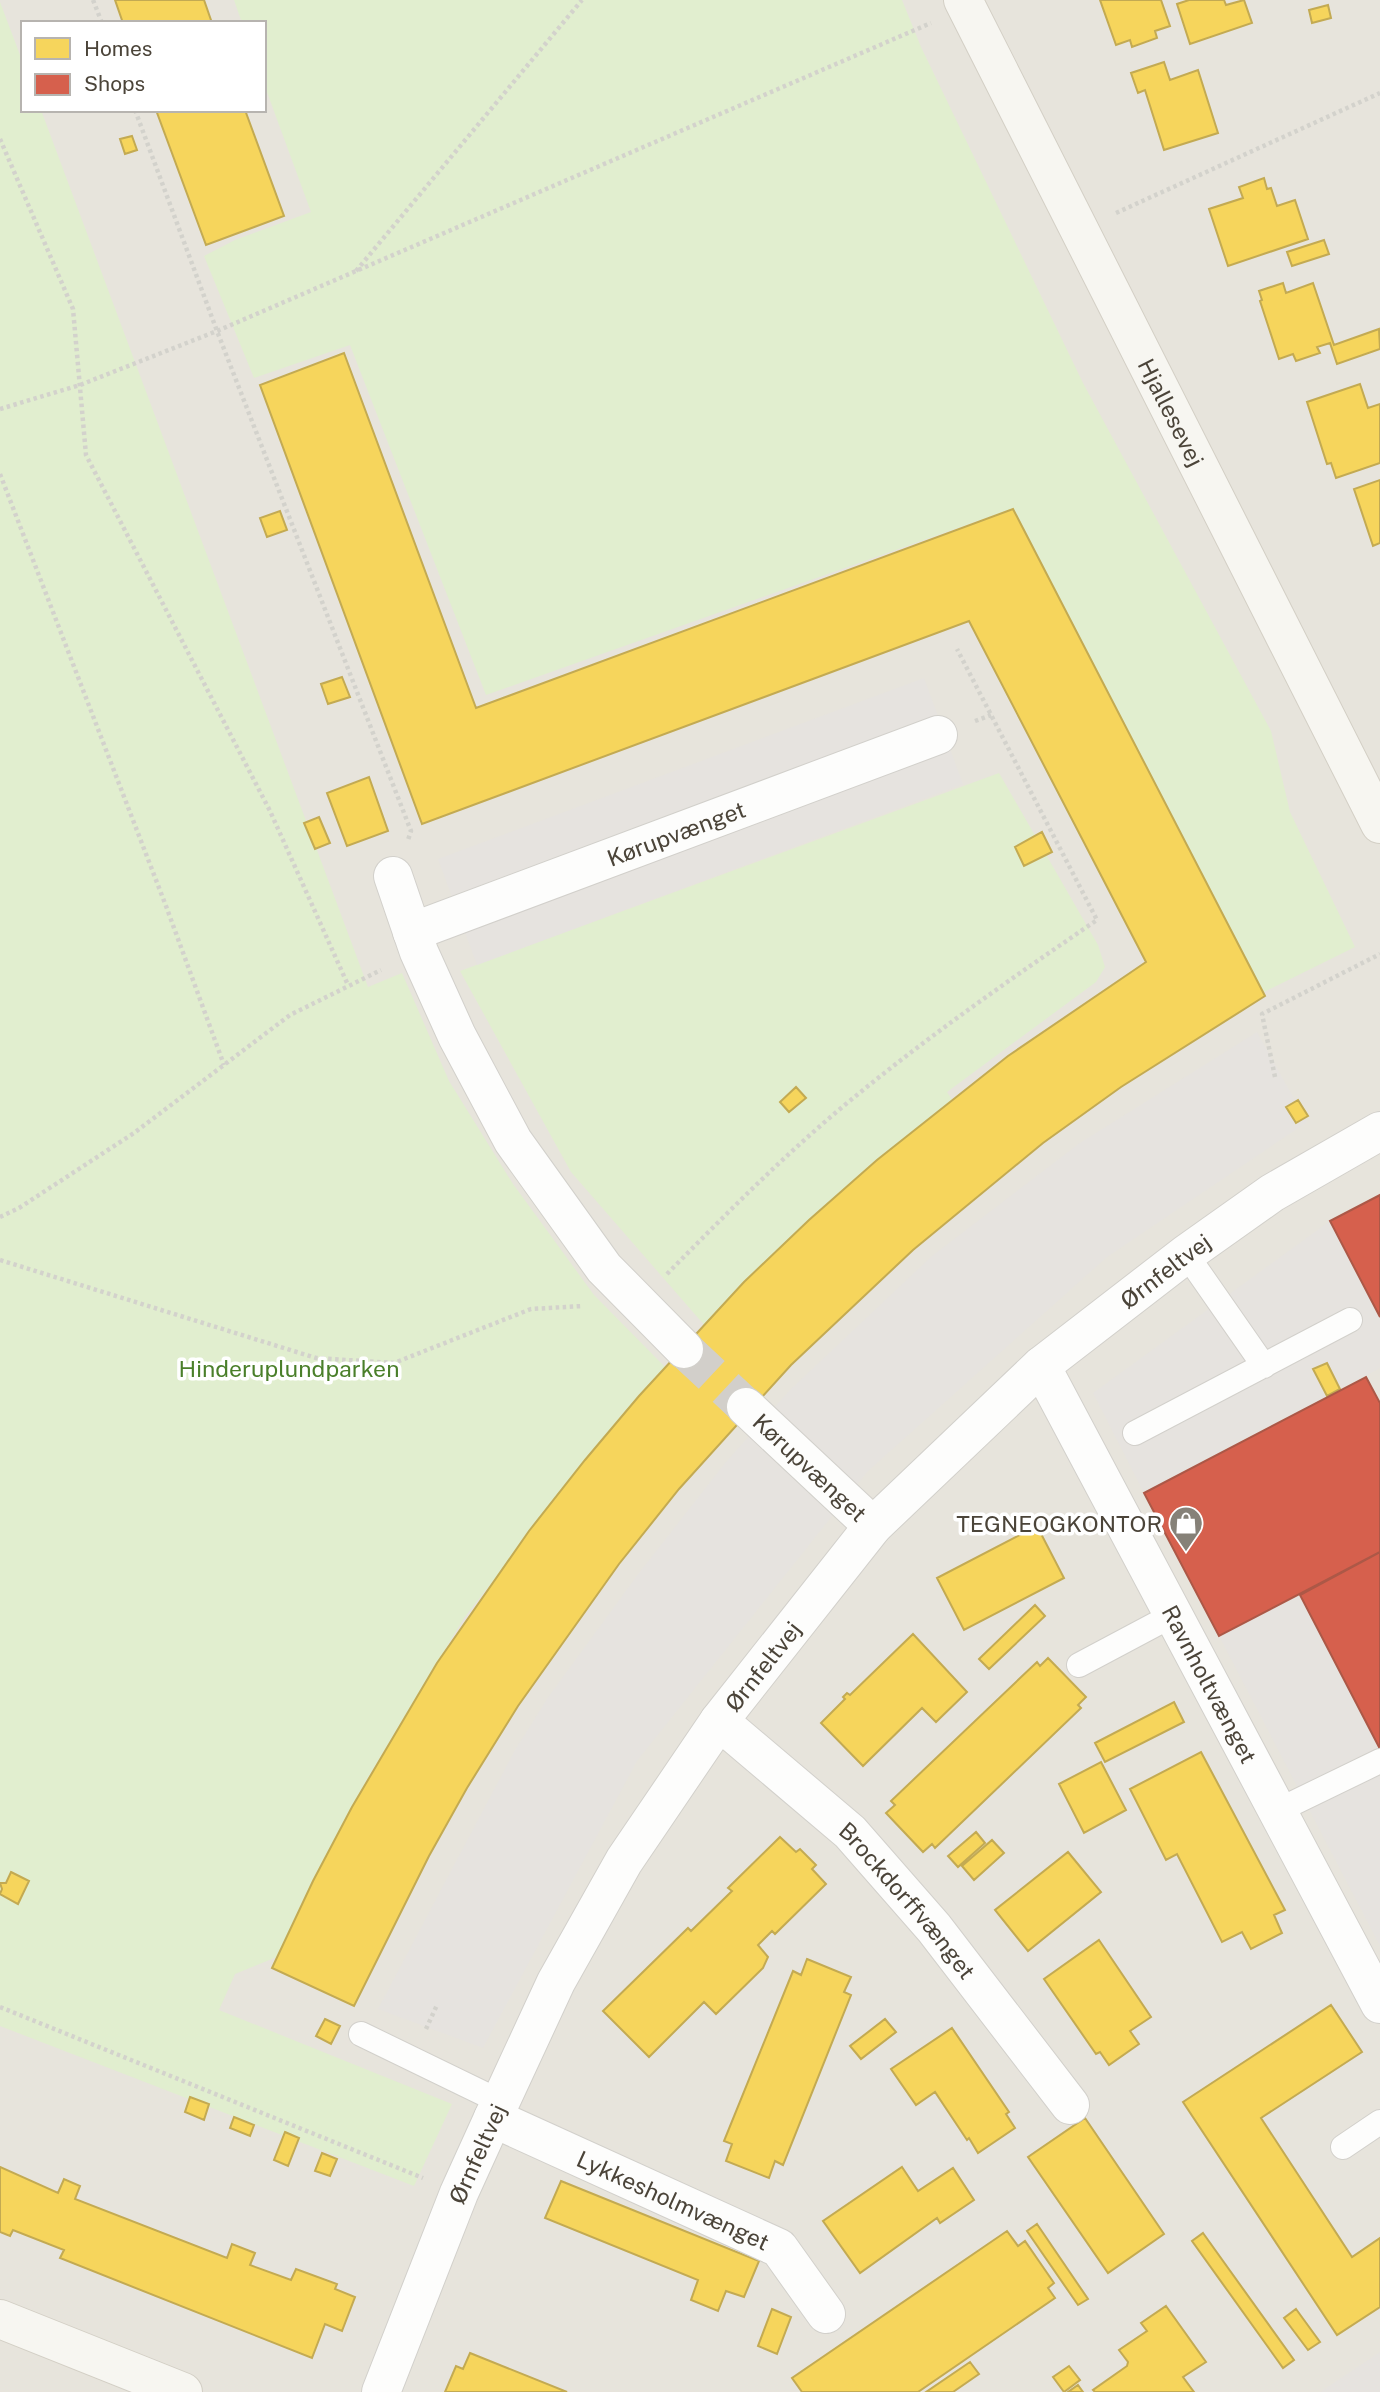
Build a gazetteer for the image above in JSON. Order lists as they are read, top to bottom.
{
  "streets": {
    "main road": ["Hjallesevej"],
    "street": [
      "Kørupvænget",
      "Ørnfeltvej",
      "Ravnholtvænget",
      "Brockdorffvænget",
      "Lykkesholmvænget"
    ]
  },
  "crossings": [
    ["Kørupvænget", "Ørnfeltvej"],
    ["Ørnfeltvej", "Ravnholtvænget"],
    ["Ørnfeltvej", "Brockdorffvænget"],
    ["Ørnfeltvej", "Lykkesholmvænget"]
  ],
  "parks": ["Hinderuplundparken"],
  "places": {
    "shop": ["TEGNEOGKONTOR"]
  },
  "legend": ["Homes", "Shops"]
}
